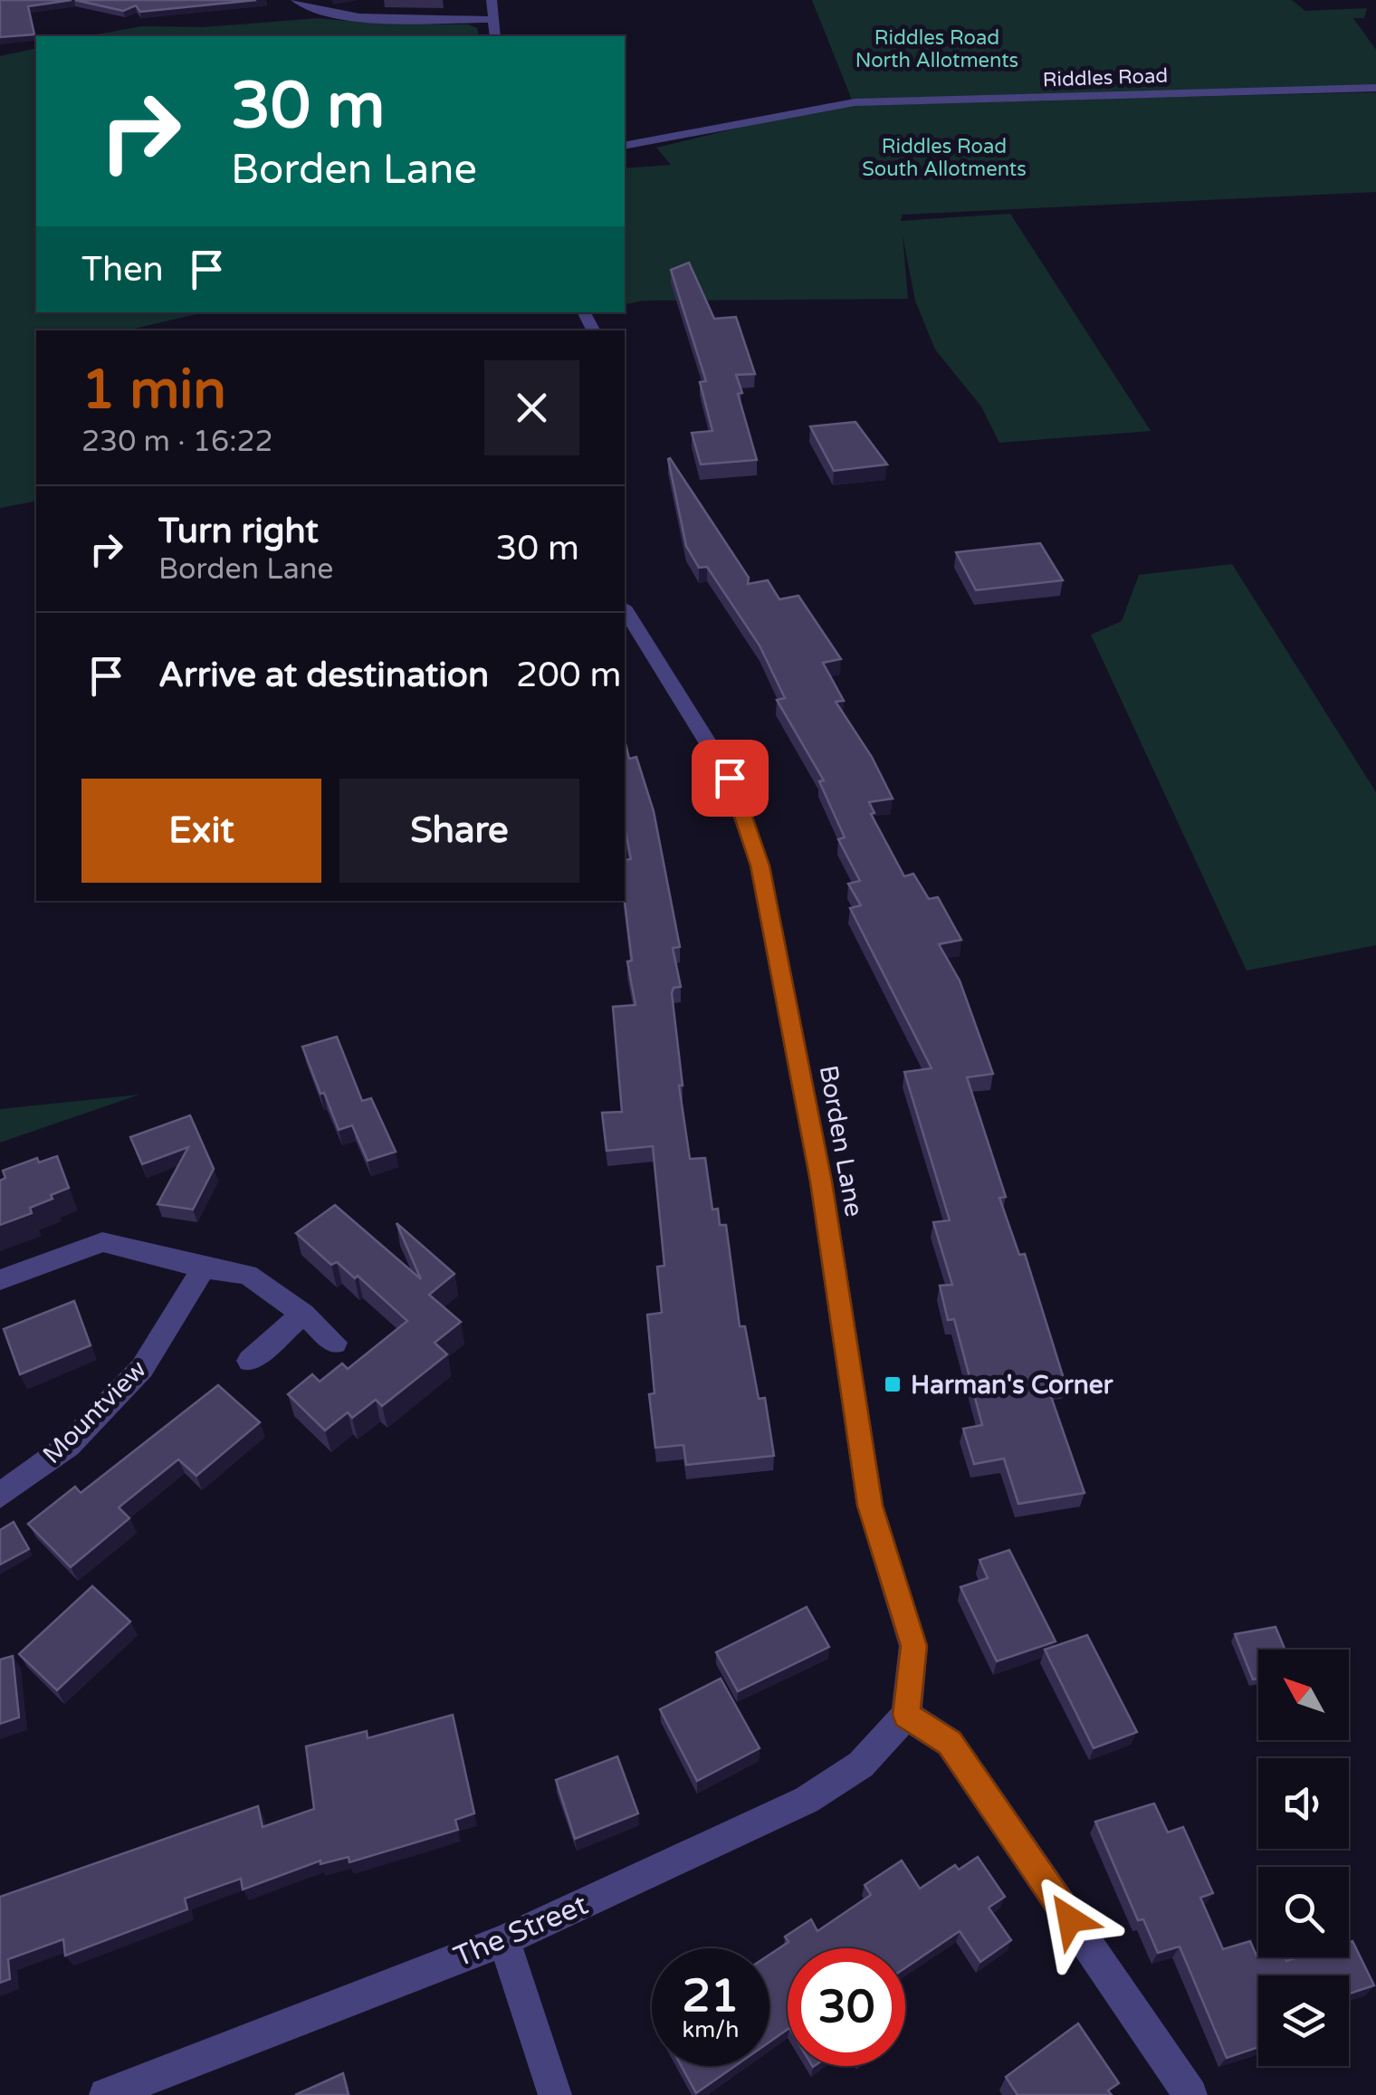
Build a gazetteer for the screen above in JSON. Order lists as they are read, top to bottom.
{
  "streets": {
    "street": [
      "Riddles Road",
      "Borden Lane",
      "Mountview",
      "The Street"
    ]
  },
  "crossings": [
    ["Borden Lane", "The Street"]
  ],
  "parks": ["Riddles Road North Allotments", "Riddles Road South Allotments"],
  "places": {
    "transit": ["Harman's Corner"]
  },
  "north": "top left",
  "page": {
    "turn": ["30 m", "Borden Lane"],
    "then": "Then",
    "heading": ["1 min", "230 m · 16:22"],
    "list": [
      {
        "name": "Turn right",
        "note": "Borden Lane",
        "value": "30 m"
      },
      {
        "name": "Arrive at destination",
        "value": "200 m"
      }
    ],
    "buttons": ["Exit", "Share"],
    "speed": "21 km/h",
    "limit": "30"
  }
}
